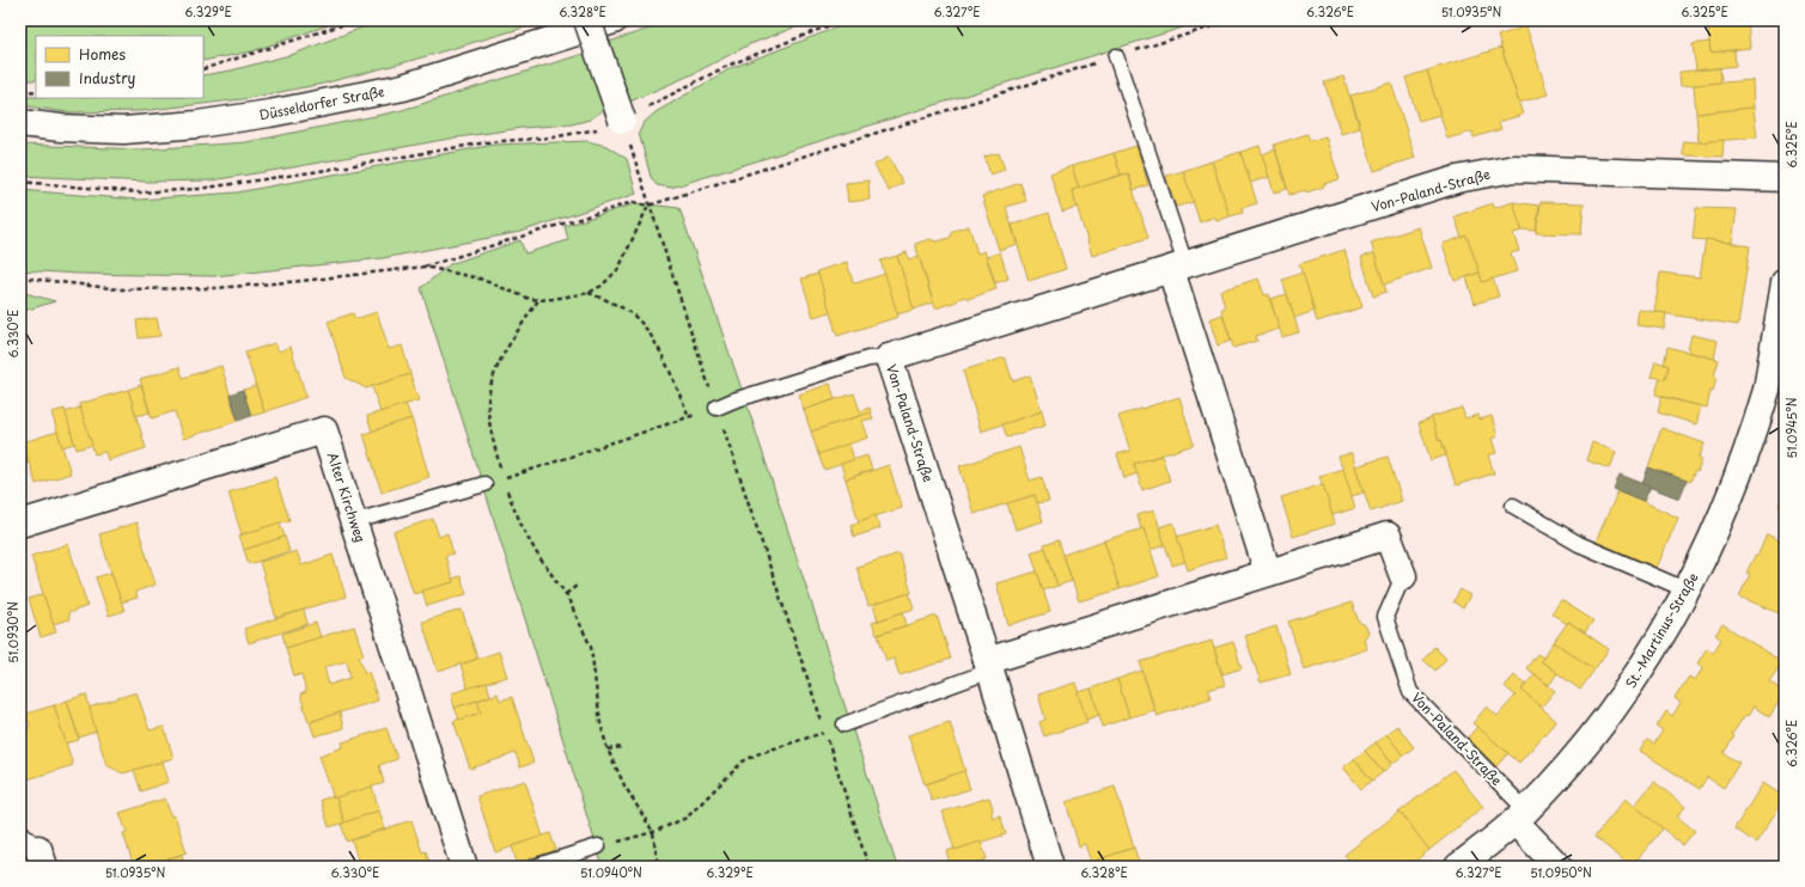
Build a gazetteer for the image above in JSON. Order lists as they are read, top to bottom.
{
  "streets": {
    "street": [
      "Düsseldorfer Straße",
      "Von-Paland-Straße",
      "Alter Kirchweg",
      "St.-Martinus-Straße"
    ]
  },
  "crossings": [
    ["Von-Paland-Straße", "St.-Martinus-Straße"]
  ],
  "legend": ["Homes", "Industry"],
  "coordinates": [
    "6.329°E",
    "6.328°E",
    "6.327°E",
    "6.326°E",
    "51.0935°N",
    "6.325°E",
    "6.330°E",
    "51.0945°N",
    "51.0930°N",
    "51.0940°N",
    "51.0950°N"
  ]
}
